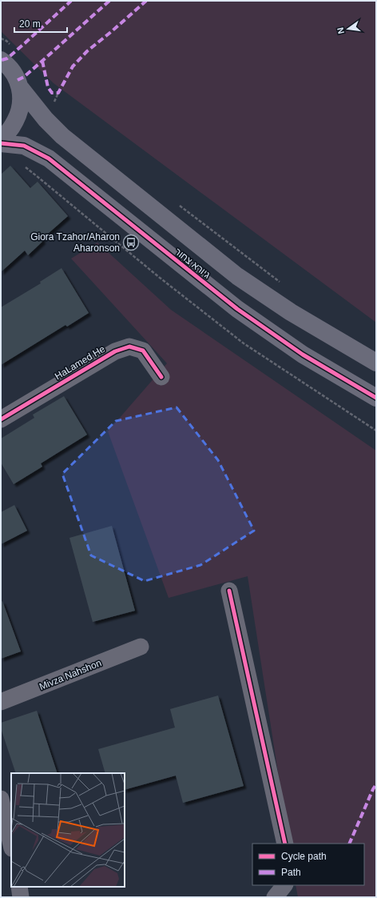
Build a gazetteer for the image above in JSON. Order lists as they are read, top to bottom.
{
  "streets": {
    "street": ["גיורא צחור", "HaLamed He", "Mivza Nahshon"]
  },
  "places": {
    "bus stop": ["Giora Tzahor/Aharon Aharonson"]
  },
  "legend": ["Cycle path", "Path"],
  "scale_bar": "20 m",
  "north": "left"
}
